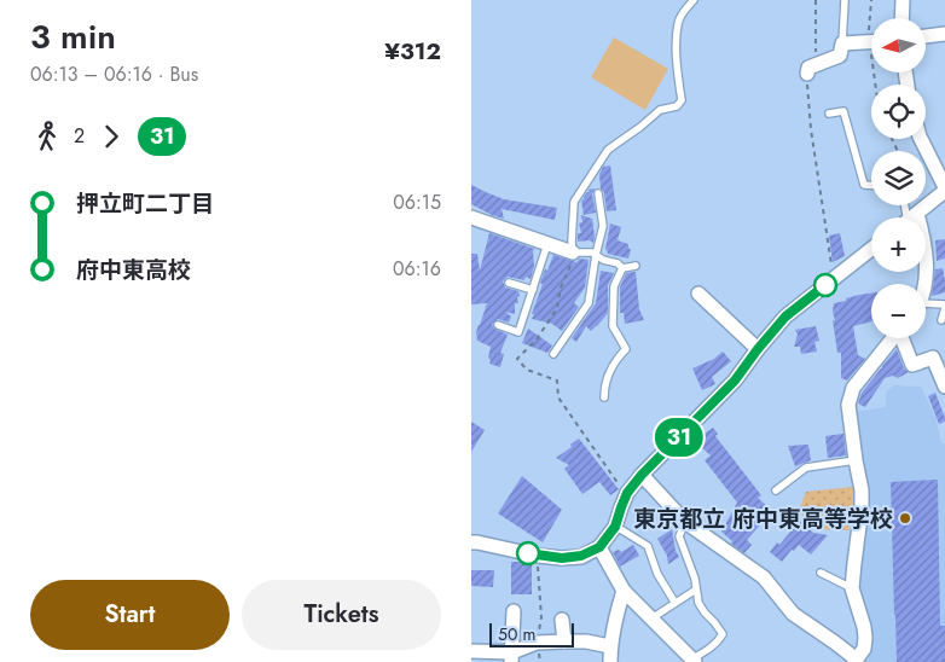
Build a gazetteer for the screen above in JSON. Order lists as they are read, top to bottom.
{
  "places": ["東京都立 府中東高等学校"],
  "lines": ["bus line 31"],
  "scale_bar": "50 m",
  "north": "left",
  "page": {
    "heading": ["3 min", "06:13 – 06:16 · Bus", "¥312"],
    "on_map": "31",
    "map_buttons": ["+", "−"],
    "legs": ["2", "31"],
    "list": [
      {
        "name": "押立町二丁目",
        "value": "06:15"
      },
      {
        "name": "府中東高校",
        "value": "06:16"
      }
    ],
    "buttons": ["Start", "Tickets"],
    "scale": "50 m"
  }
}
